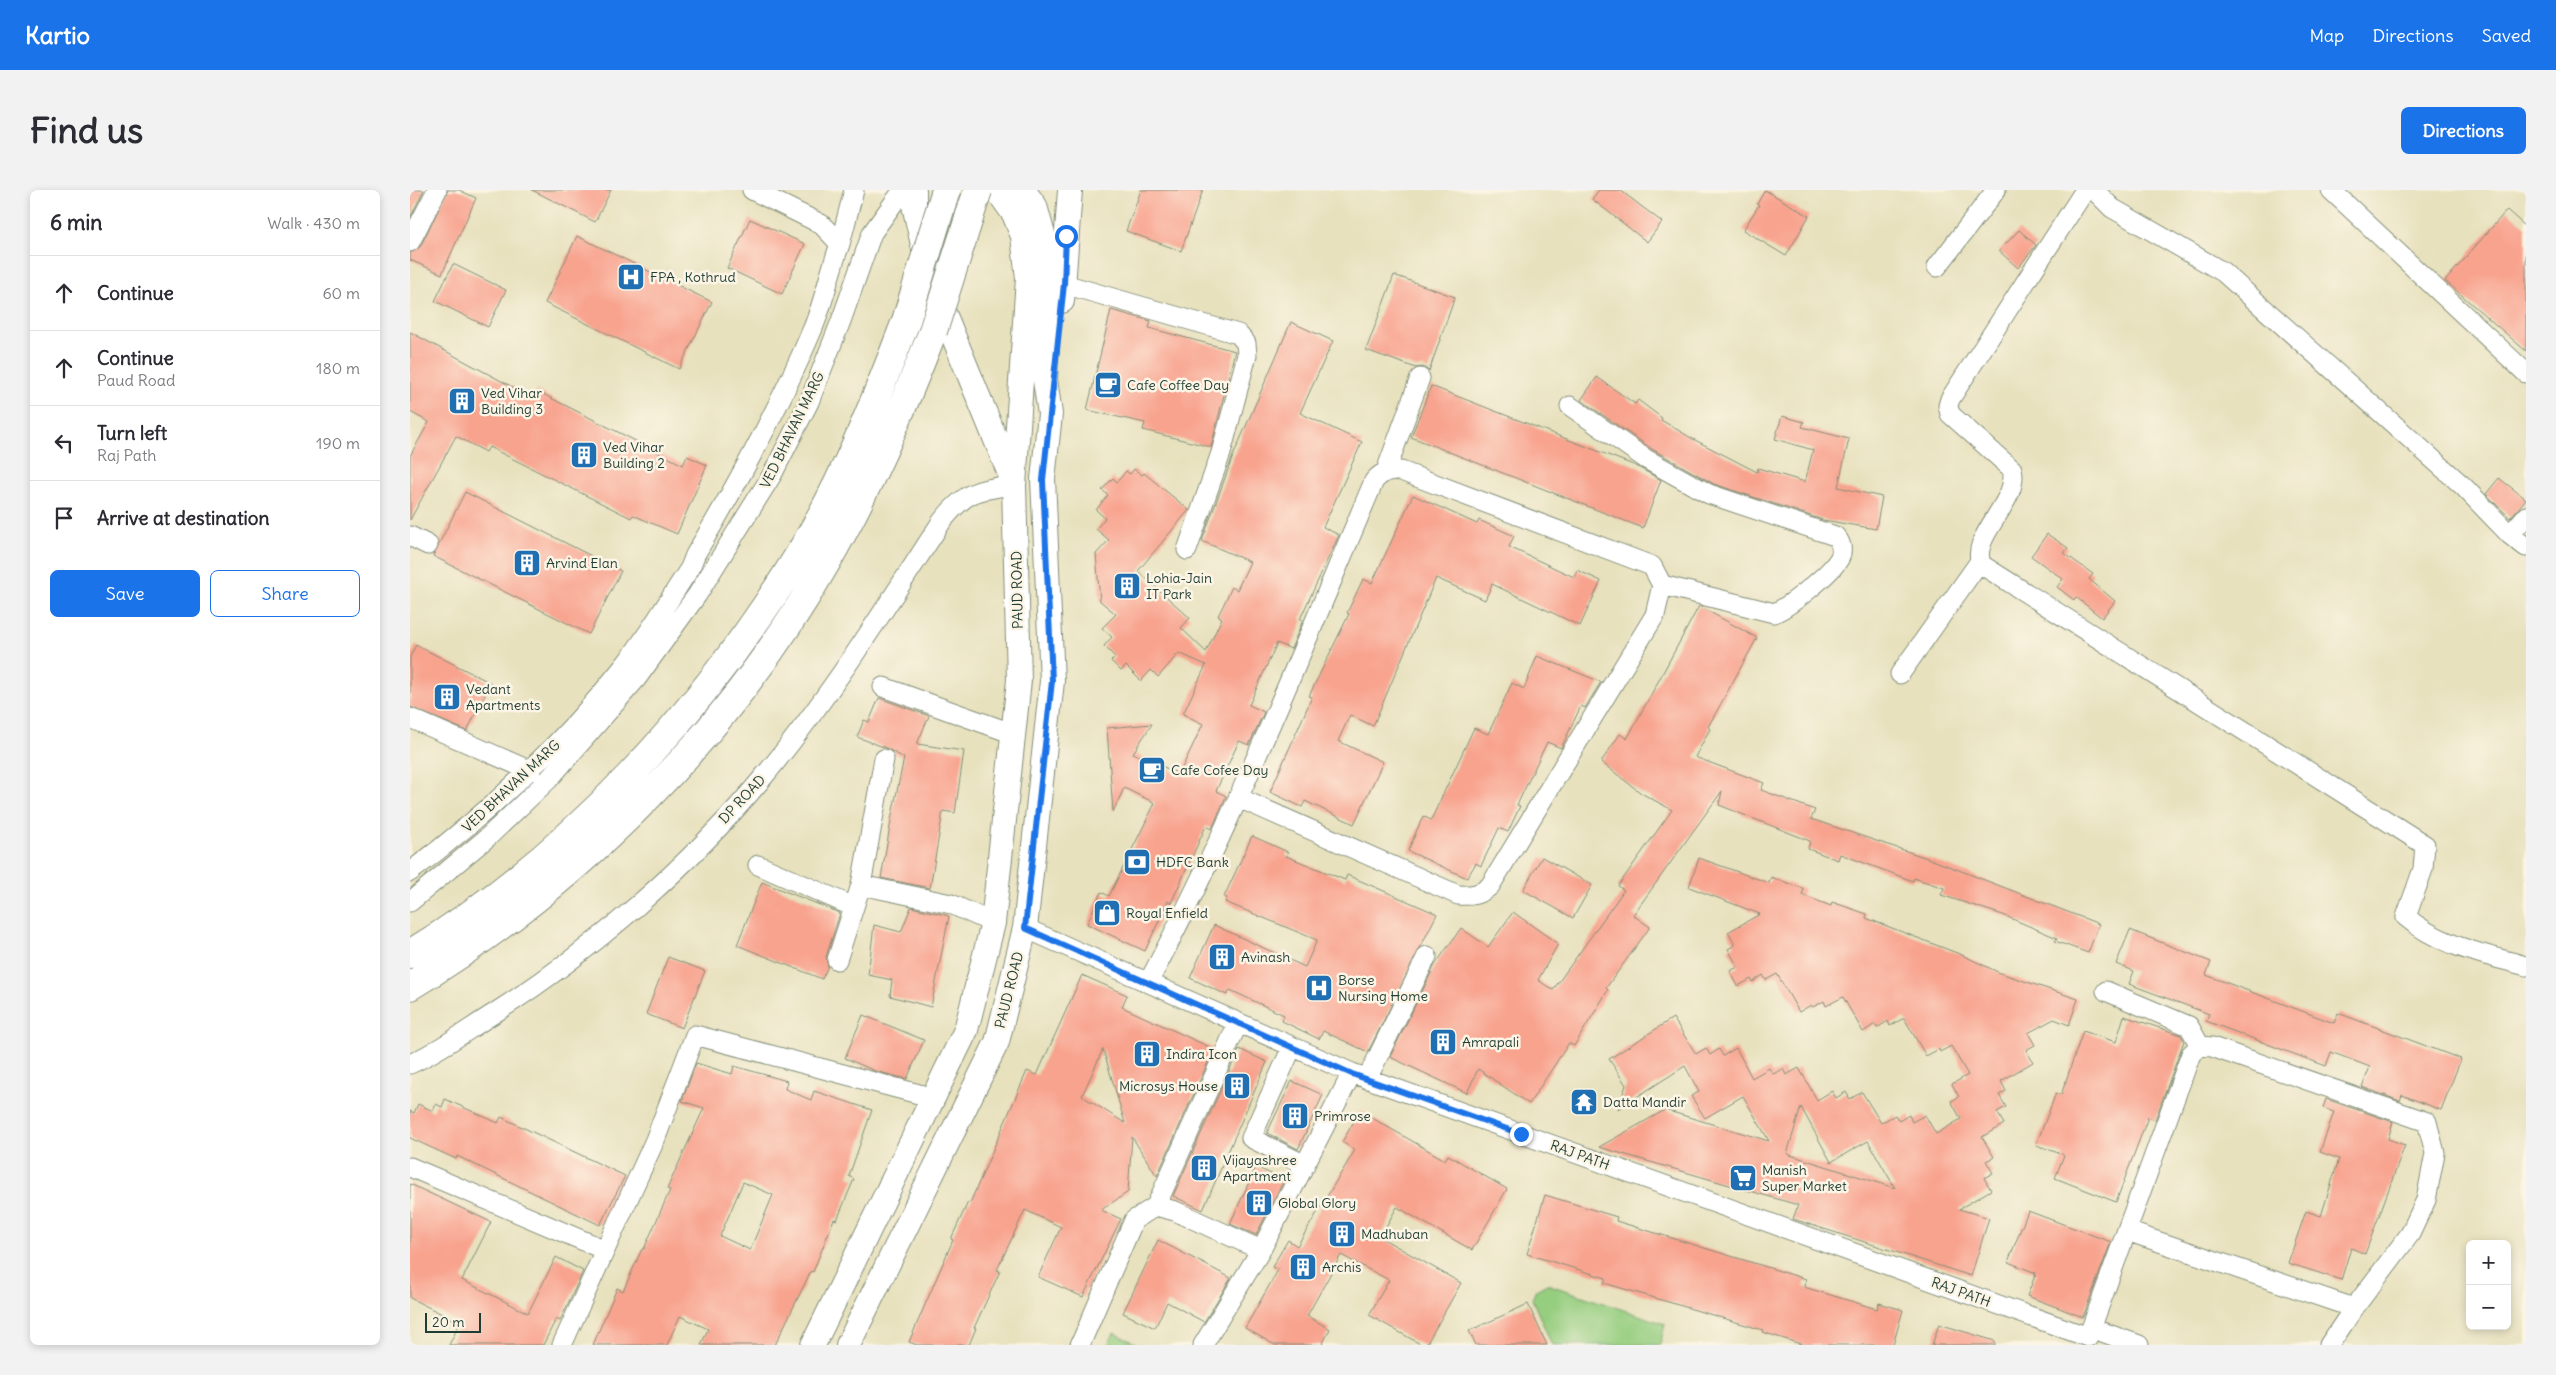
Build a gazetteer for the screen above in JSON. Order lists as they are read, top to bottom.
{
  "streets": {
    "main road": ["PAUD ROAD"],
    "street": ["VED BHAVAN MARG", "DP ROAD", "RAJ PATH"]
  },
  "crossings": [
    ["PAUD ROAD", "DP ROAD"],
    ["PAUD ROAD", "RAJ PATH"]
  ],
  "places": {
    "hospital": ["FPA , Kothrud", "Borse Nursing Home"],
    "cafe": ["Cafe Coffee Day", "Cafe Cofee Day"],
    "building": [
      "Ved Vihar Building 3",
      "Ved Vihar Building 2",
      "Arvind Elan",
      "Lohia-Jain IT Park",
      "Vedant Apartments",
      "Avinash",
      "Amrapali",
      "Indira Icon",
      "Microsys House",
      "Primrose",
      "Vijayashree Apartment",
      "Global Glory",
      "Madhuban",
      "Archis"
    ],
    "bank": ["HDFC Bank"],
    "shop": ["Royal Enfield"],
    "temple": ["Datta Mandir"],
    "supermarket": ["Manish Super Market"]
  },
  "scale_bar": "20 m",
  "page": {
    "header": "Kartio",
    "nav": ["Map", "Directions", "Saved"],
    "buttons": [
      "Directions",
      ["Save", "Share"]
    ],
    "title": "Find us",
    "heading": ["6 min", "Walk · 430 m"],
    "list": [
      ["Continue", "60 m"],
      ["Continue", "Paud Road", "180 m"],
      ["Turn left", "Raj Path", "190 m"],
      "Arrive at destination"
    ],
    "map_buttons": ["+", "−"],
    "scale": "20 m"
  }
}
